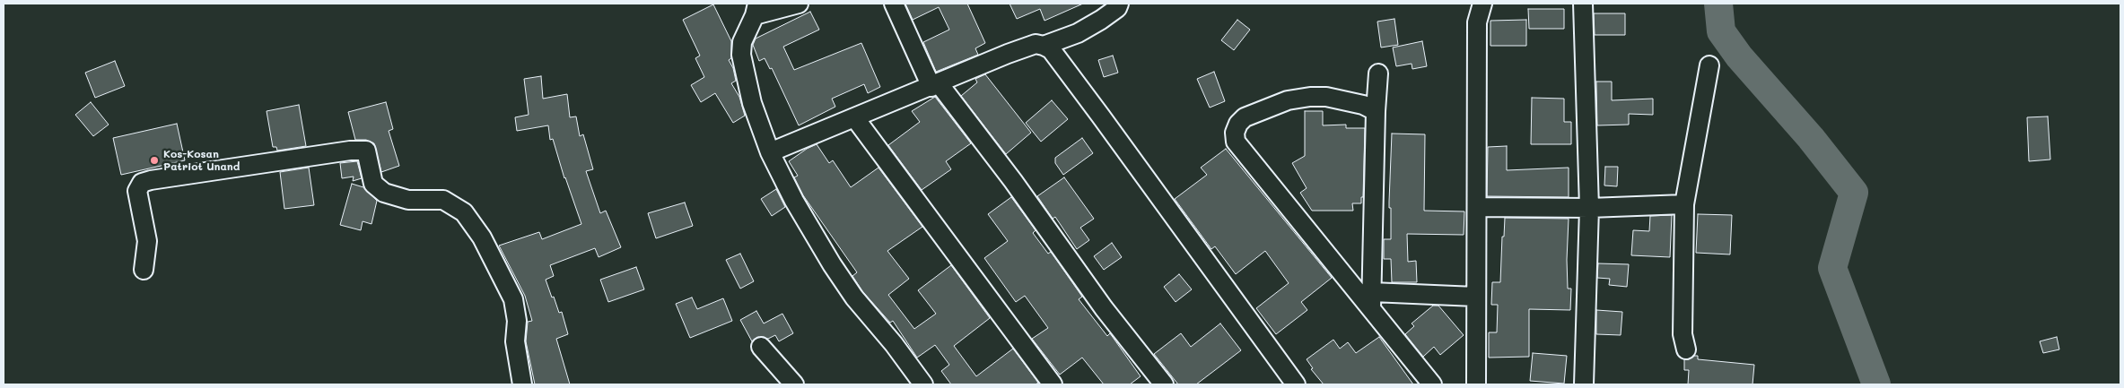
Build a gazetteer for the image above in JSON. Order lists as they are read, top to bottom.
{
  "places": ["Kos-Kosan Patriot Unand"]
}
